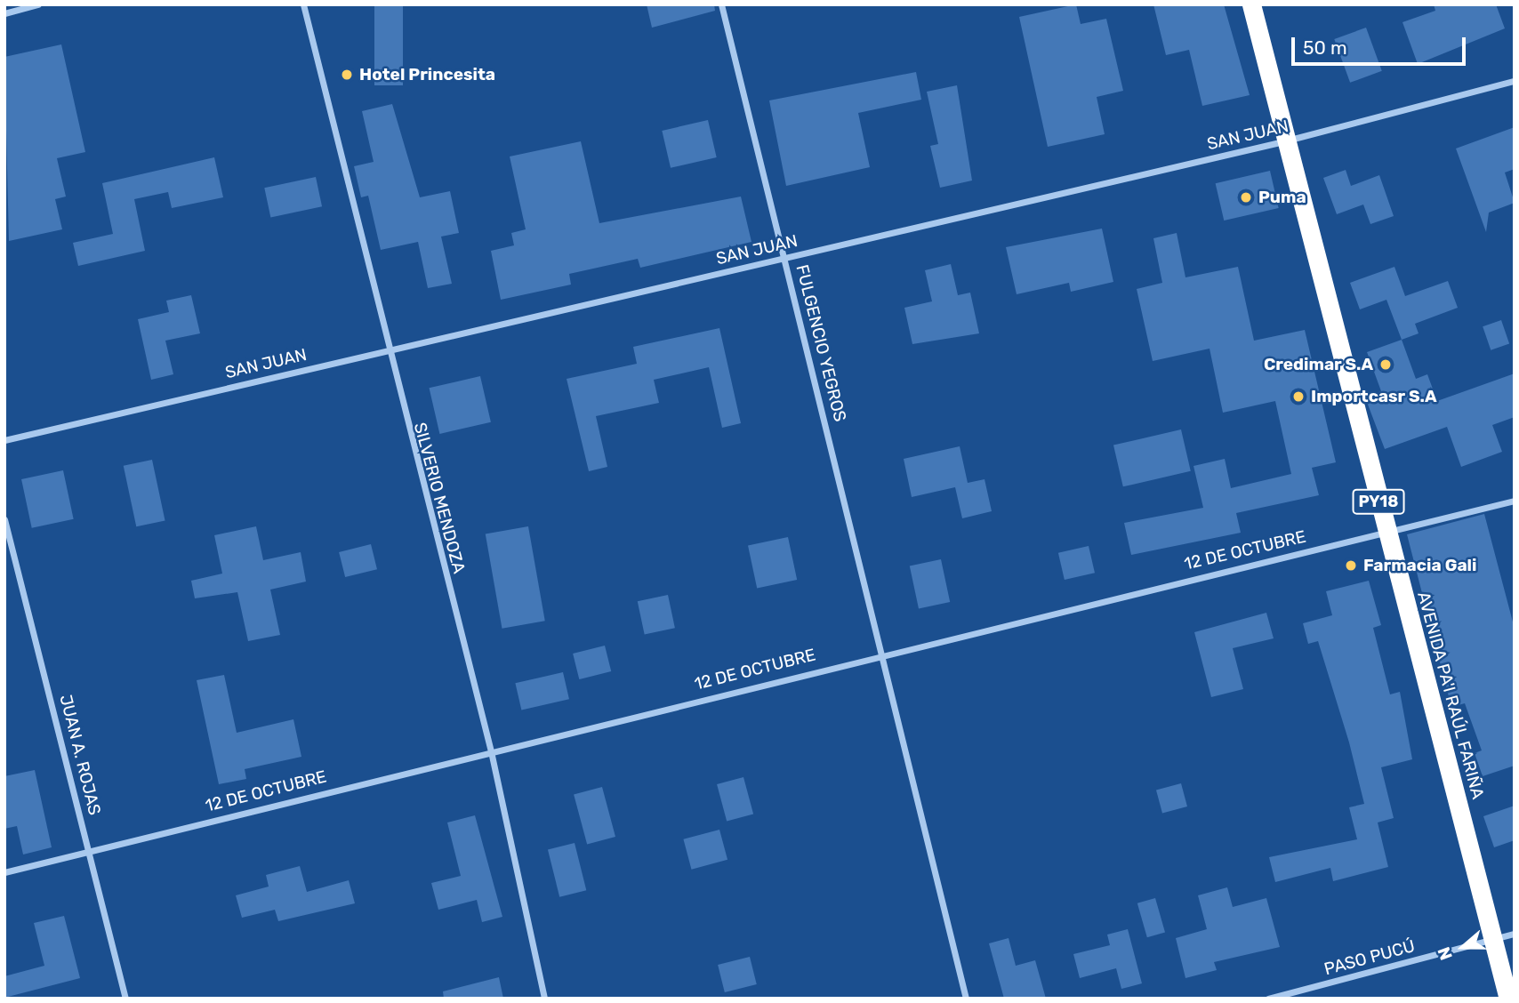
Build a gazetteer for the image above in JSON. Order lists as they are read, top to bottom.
{
  "streets": {
    "highway": ["PY18", "AVENIDA PA'I RAÚL FARIÑA"],
    "street": [
      "SAN JUAN",
      "FULGENCIO YEGROS",
      "SILVERIO MENDOZA",
      "12 DE OCTUBRE",
      "JUAN A. ROJAS",
      "PASO PUCÚ"
    ]
  },
  "crossings": [
    ["SAN JUAN", "FULGENCIO YEGROS"],
    ["SAN JUAN", "SILVERIO MENDOZA"],
    ["SAN JUAN", "AVENIDA PA'I RAÚL FARIÑA"],
    ["FULGENCIO YEGROS", "12 DE OCTUBRE"],
    ["SILVERIO MENDOZA", "12 DE OCTUBRE"],
    ["12 DE OCTUBRE", "AVENIDA PA'I RAÚL FARIÑA"],
    ["12 DE OCTUBRE", "JUAN A. ROJAS"],
    ["AVENIDA PA'I RAÚL FARIÑA", "PASO PUCÚ"]
  ],
  "places": [
    "Hotel Princesita",
    "Puma",
    "Credimar S.A",
    "Importcasr S.A",
    "Farmacia Gali"
  ],
  "scale_bar": "50 m",
  "north": "left"
}
